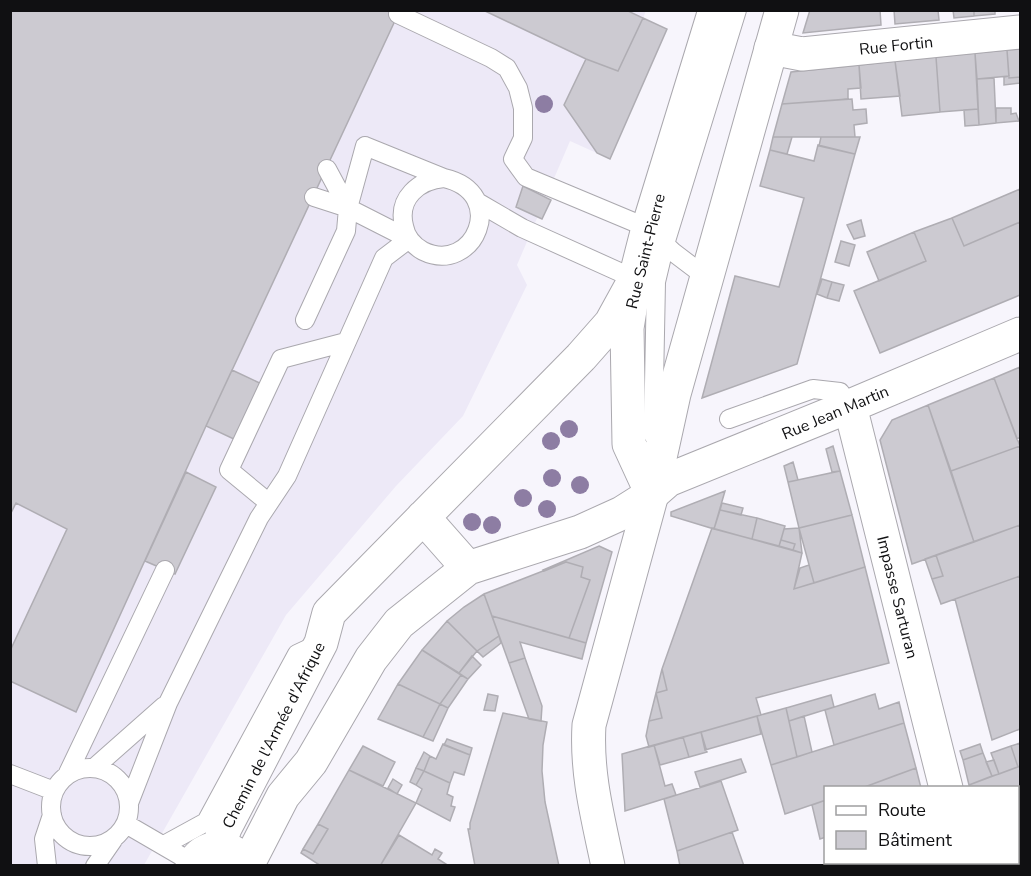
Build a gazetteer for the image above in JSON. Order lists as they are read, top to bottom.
{
  "streets": {
    "street": [
      "Rue Fortin",
      "Rue Saint-Pierre",
      "Rue Jean Martin",
      "Impasse Sarturan",
      "Chemin de l'Armée d'Afrique"
    ]
  },
  "crossings": [
    ["Rue Saint-Pierre", "Rue Jean Martin"],
    ["Rue Saint-Pierre", "Chemin de l'Armée d'Afrique"],
    ["Rue Jean Martin", "Impasse Sarturan"]
  ],
  "legend": ["Route", "Bâtiment"]
}
